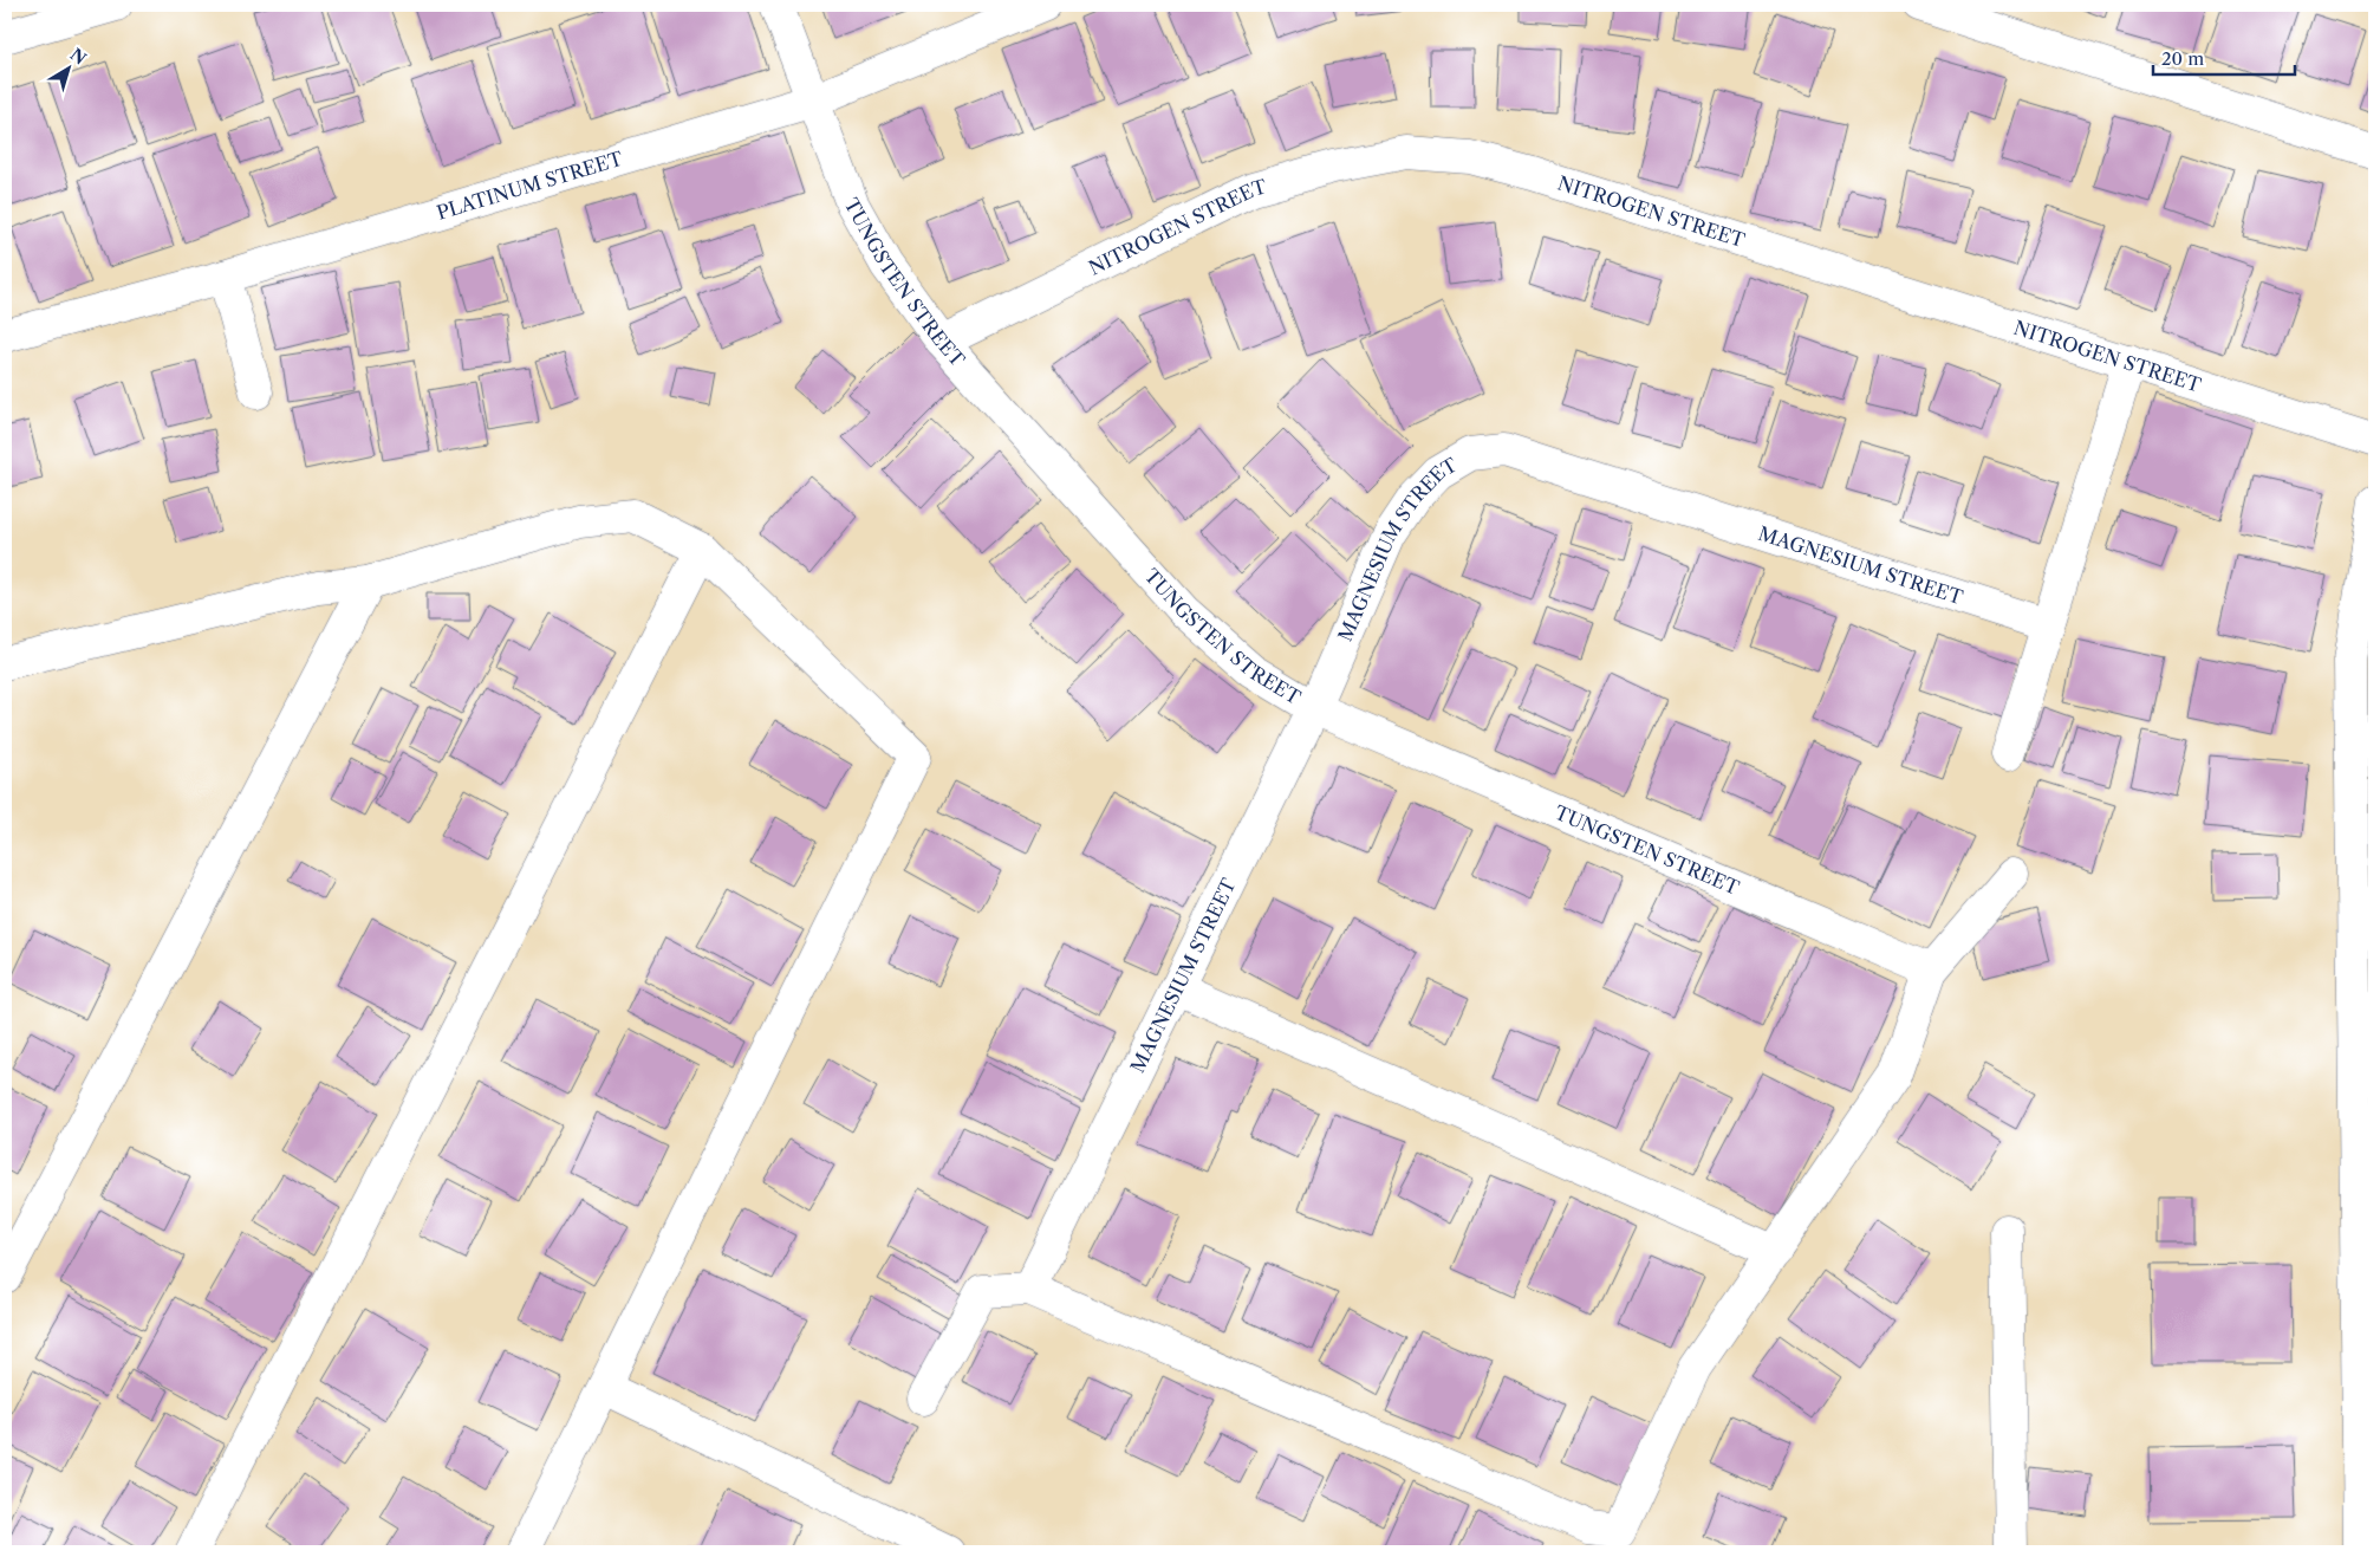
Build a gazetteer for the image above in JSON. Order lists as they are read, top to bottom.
{
  "streets": {
    "street": [
      "PLATINUM STREET",
      "NITROGEN STREET",
      "TUNGSTEN STREET",
      "MAGNESIUM STREET"
    ]
  },
  "crossings": [
    ["PLATINUM STREET", "TUNGSTEN STREET"],
    ["NITROGEN STREET", "TUNGSTEN STREET"],
    ["TUNGSTEN STREET", "MAGNESIUM STREET"]
  ],
  "scale_bar": "20 m",
  "north": "top right"
}
